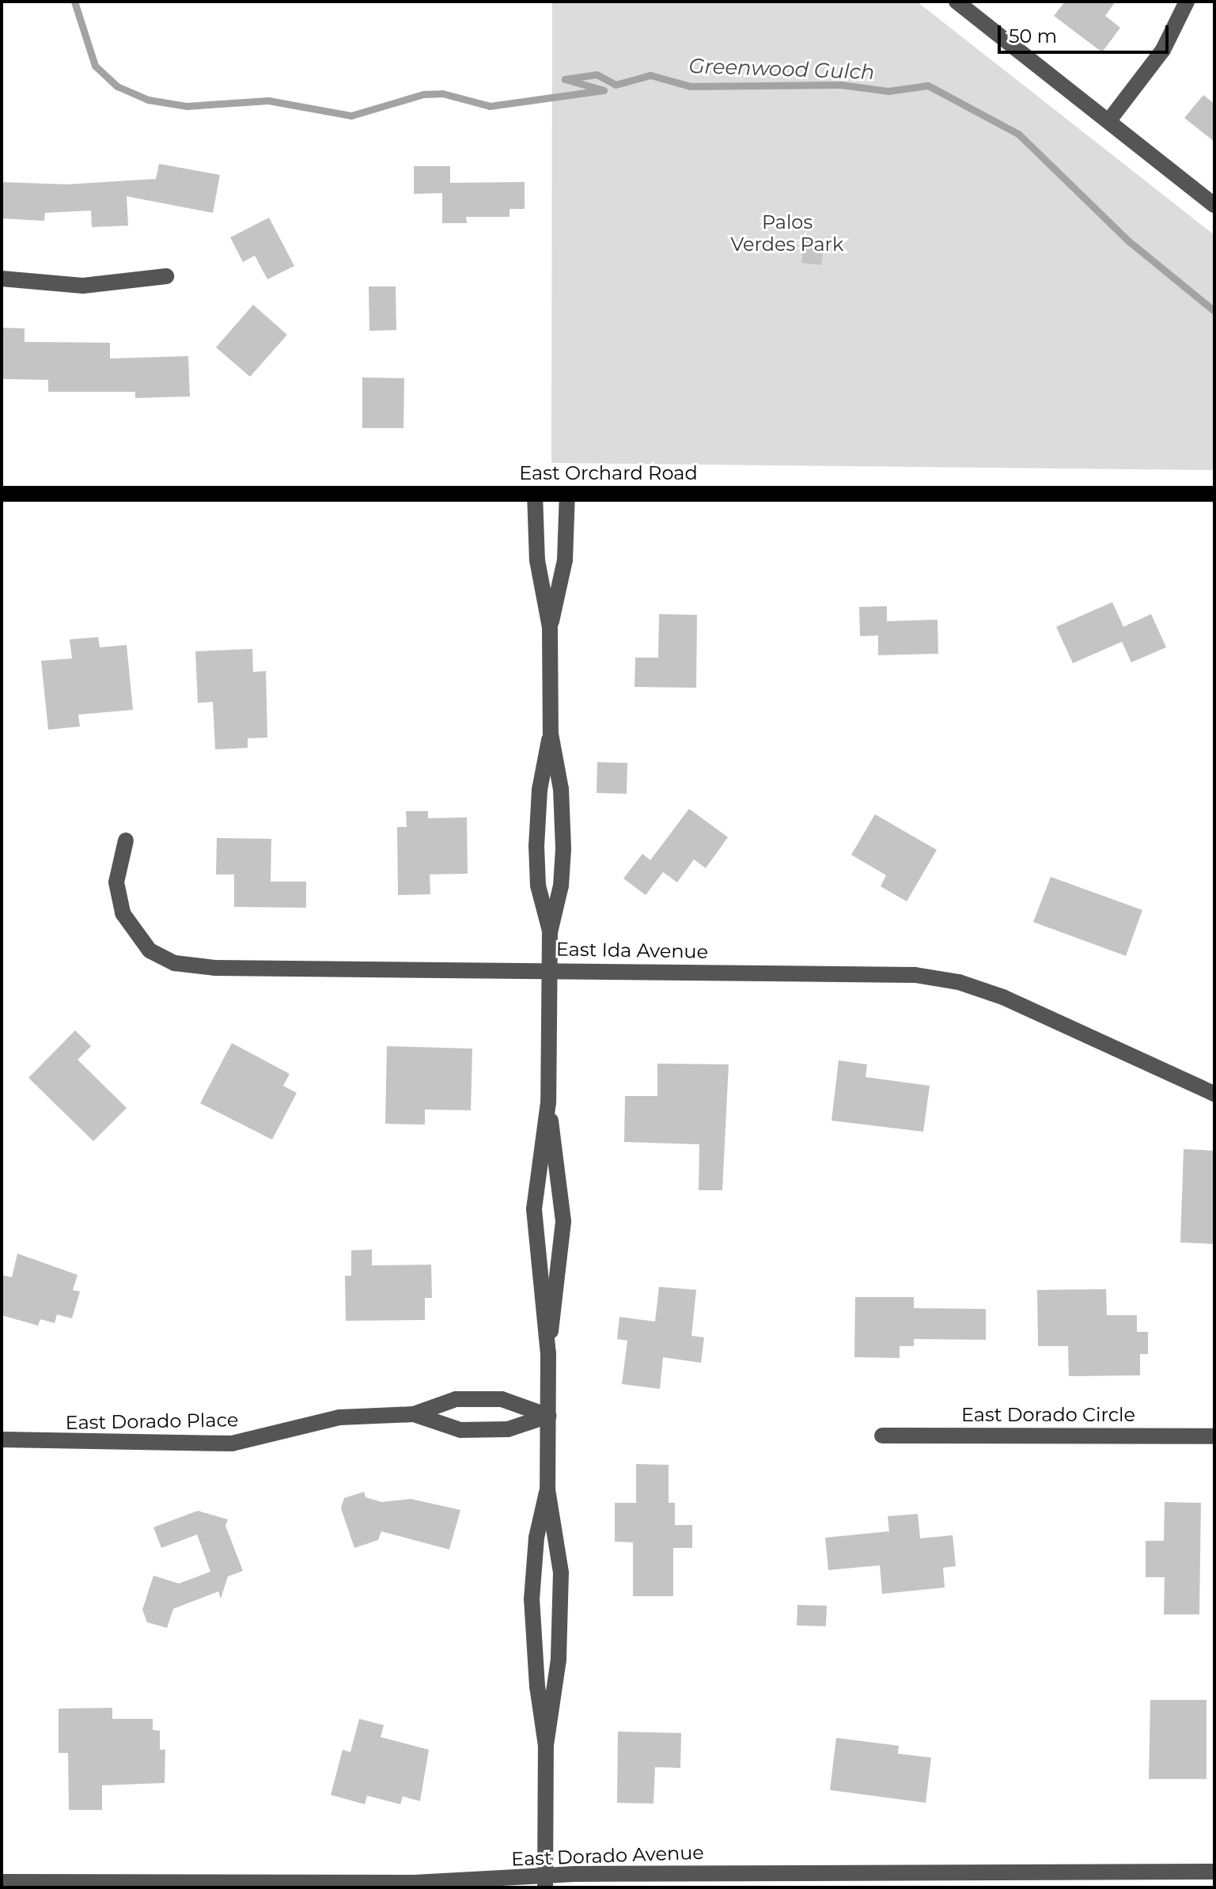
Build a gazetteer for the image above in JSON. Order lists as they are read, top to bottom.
{
  "streets": {
    "main road": ["East Orchard Road"],
    "street": [
      "East Ida Avenue",
      "East Dorado Circle",
      "East Dorado Place",
      "East Dorado Avenue"
    ]
  },
  "water": ["Greenwood Gulch"],
  "parks": ["Palos Verdes Park"],
  "scale_bar": "50 m"
}
